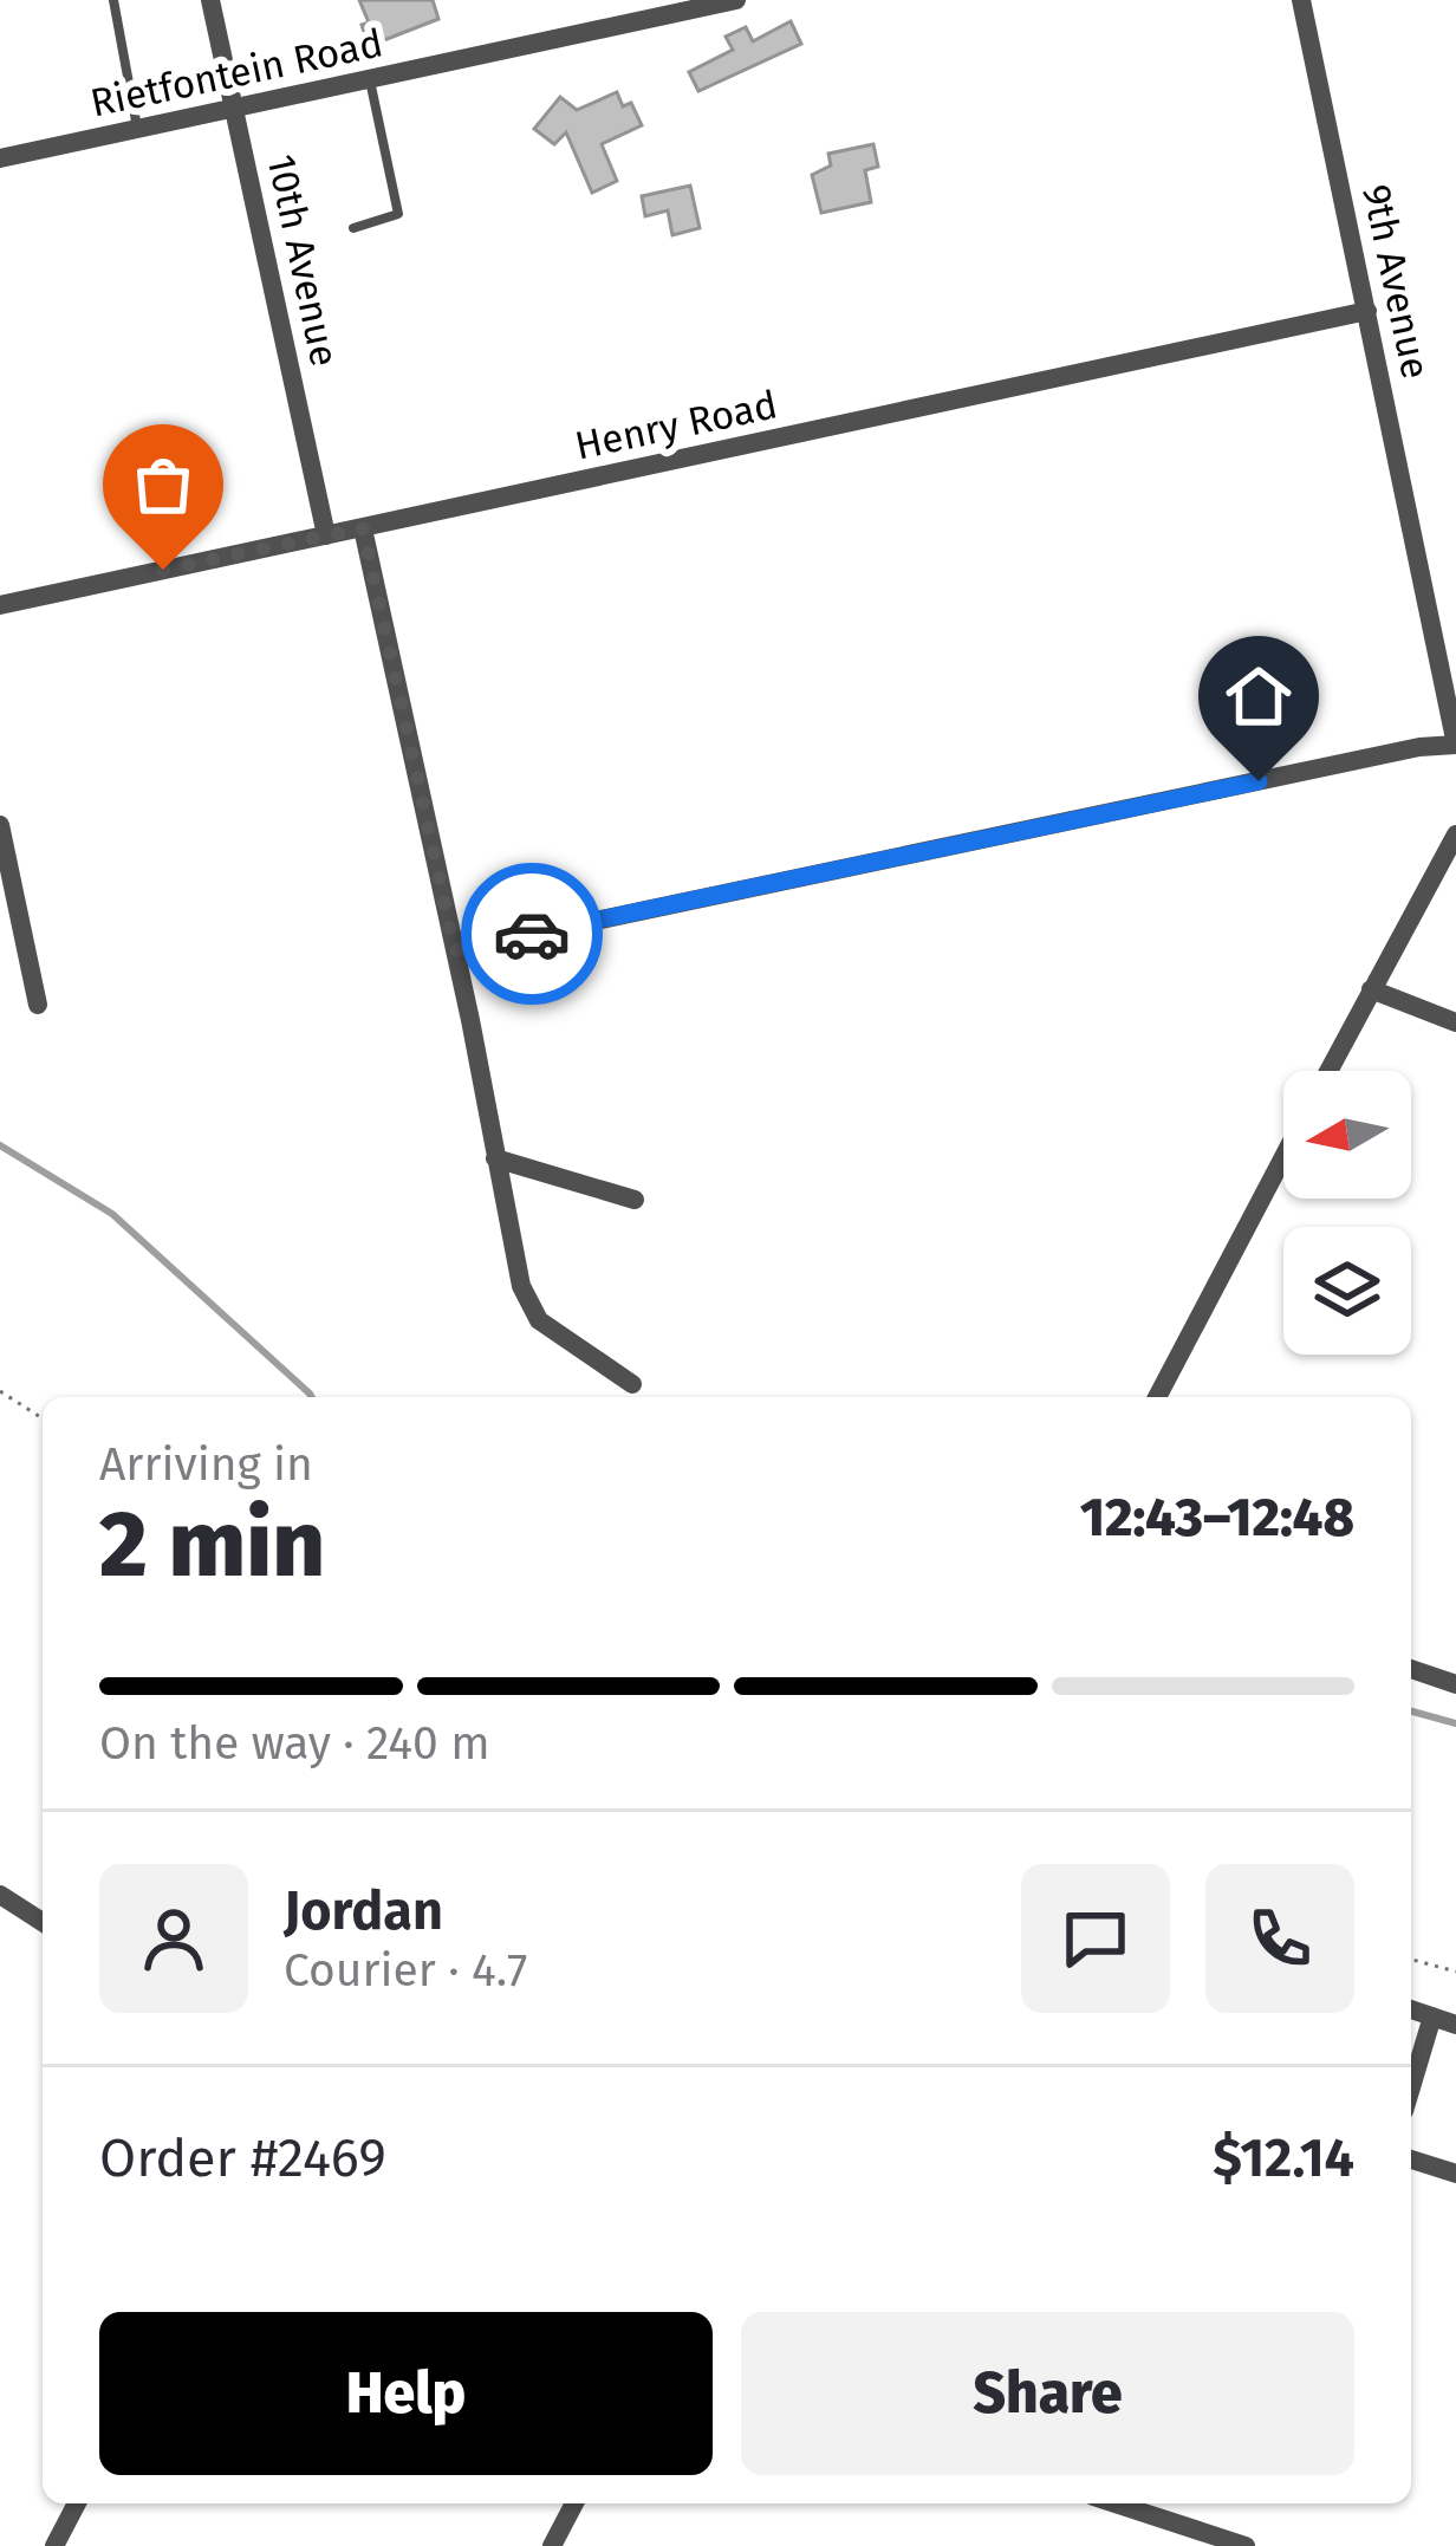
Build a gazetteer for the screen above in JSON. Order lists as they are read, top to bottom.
{
  "streets": {
    "street": [
      "Rietfontein Road",
      "10th Avenue",
      "9th Avenue",
      "Henry Road"
    ]
  },
  "crossings": [
    ["Rietfontein Road", "10th Avenue"],
    ["10th Avenue", "Henry Road"],
    ["9th Avenue", "Henry Road"]
  ],
  "north": "left",
  "page": {
    "heading": ["2 min", "Arriving in", "12:43–12:48"],
    "panel": [
      "Jordan",
      "Courier · 4.7",
      "Order #2469",
      "$12.14"
    ],
    "bar": "On the way · 240 m",
    "buttons": ["Help", "Share"]
  }
}
